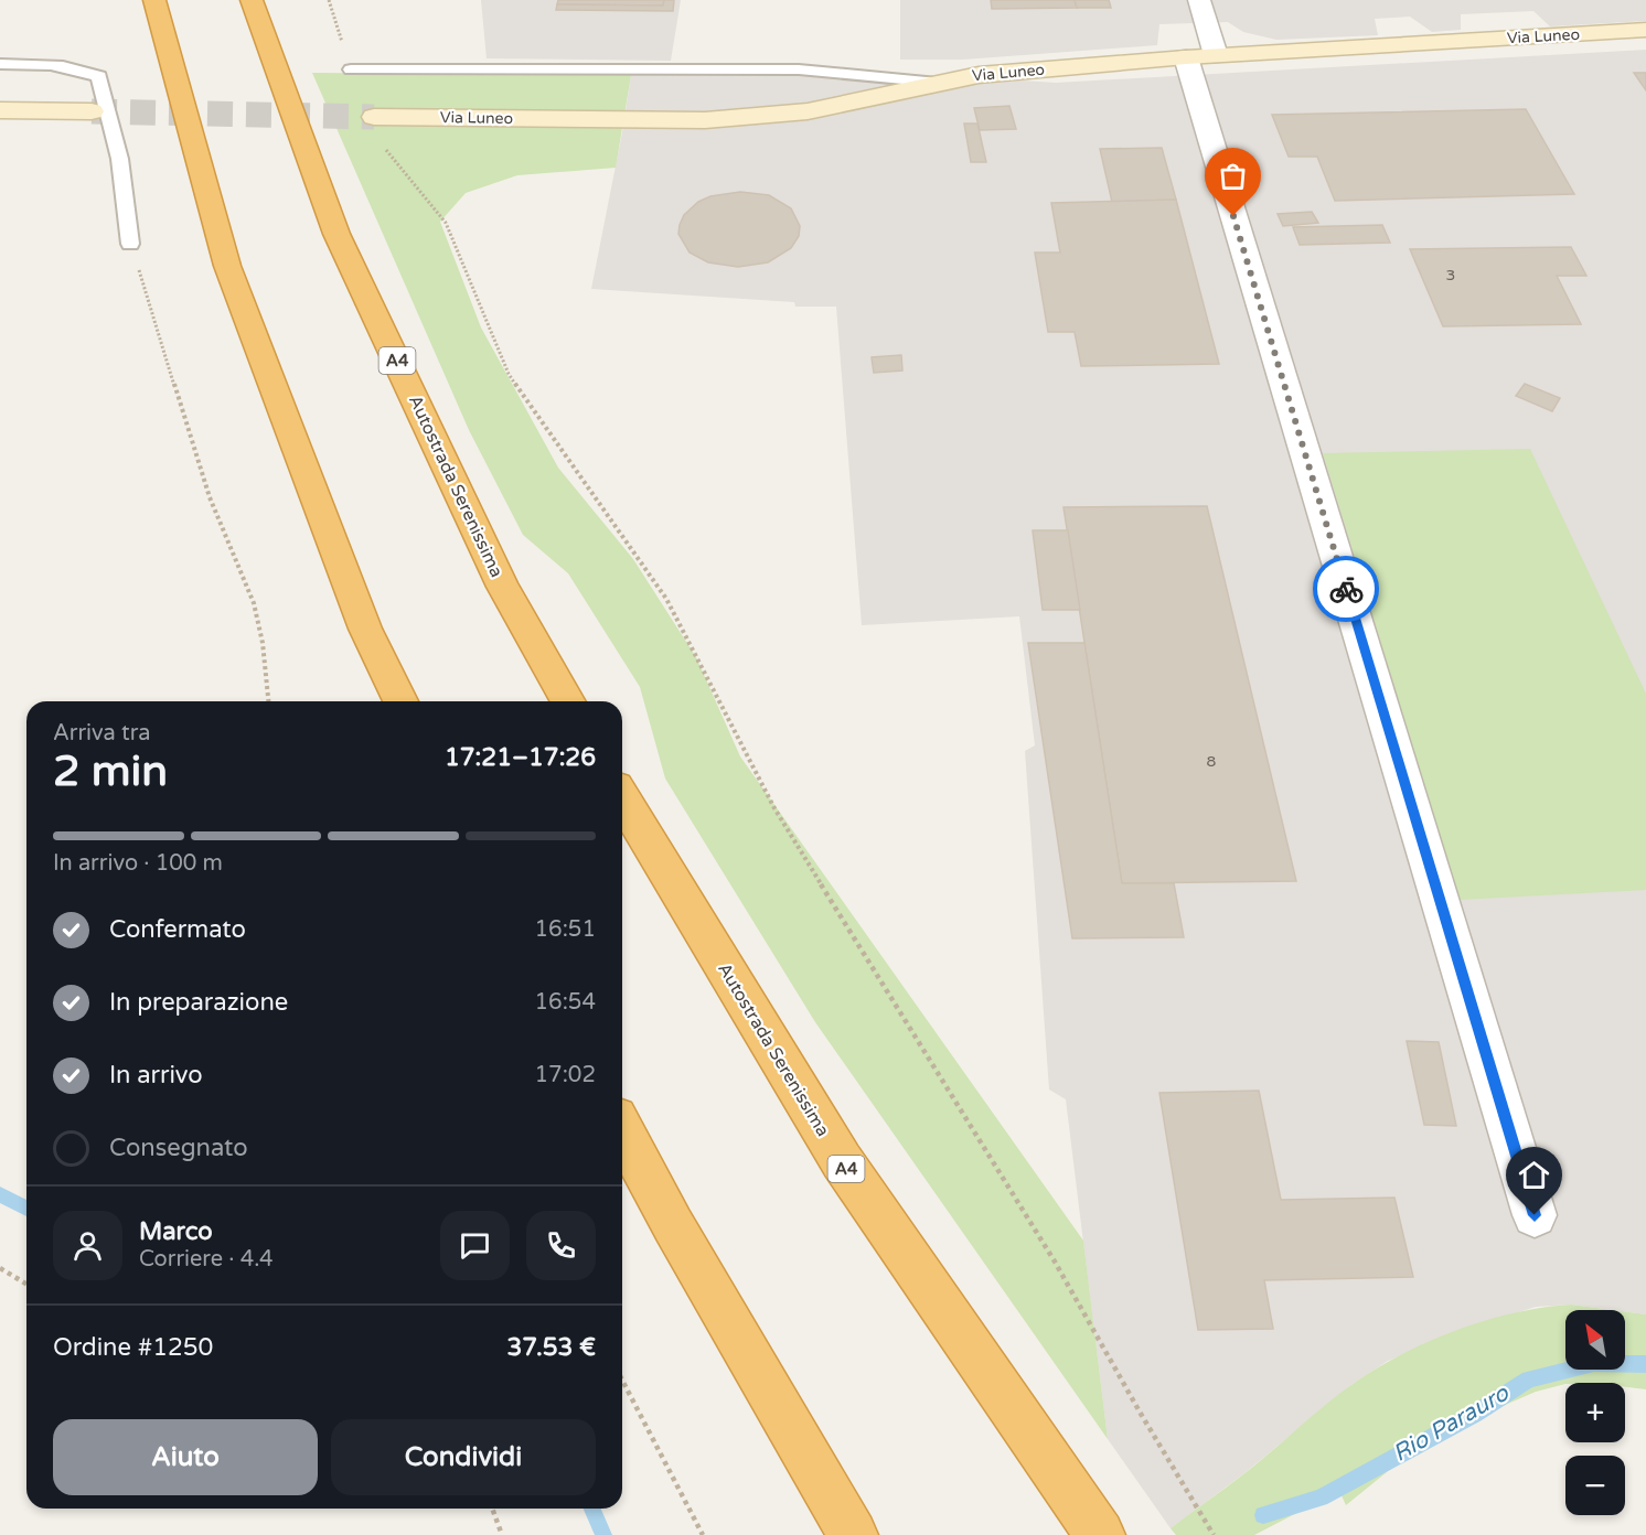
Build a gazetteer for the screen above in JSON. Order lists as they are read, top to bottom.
{
  "streets": {
    "highway": ["A4", "Autostrada Serenissima"],
    "street": ["Via Luneo"]
  },
  "water": ["Rio Parauro"],
  "house_numbers": ["3", "8"],
  "north": "top left",
  "page": {
    "heading": ["2 min", "Arriva tra", "17:21–17:26"],
    "panel": [
      "Marco",
      "Corriere · 4.4",
      "Ordine #1250",
      "37.53 €"
    ],
    "bar": "In arrivo · 100 m",
    "list": [
      ["Confermato", "16:51"],
      ["In preparazione", "16:54"],
      ["In arrivo", "17:02"],
      "Consegnato"
    ],
    "map_buttons": ["+", "−"],
    "buttons": ["Aiuto", "Condividi"]
  }
}
